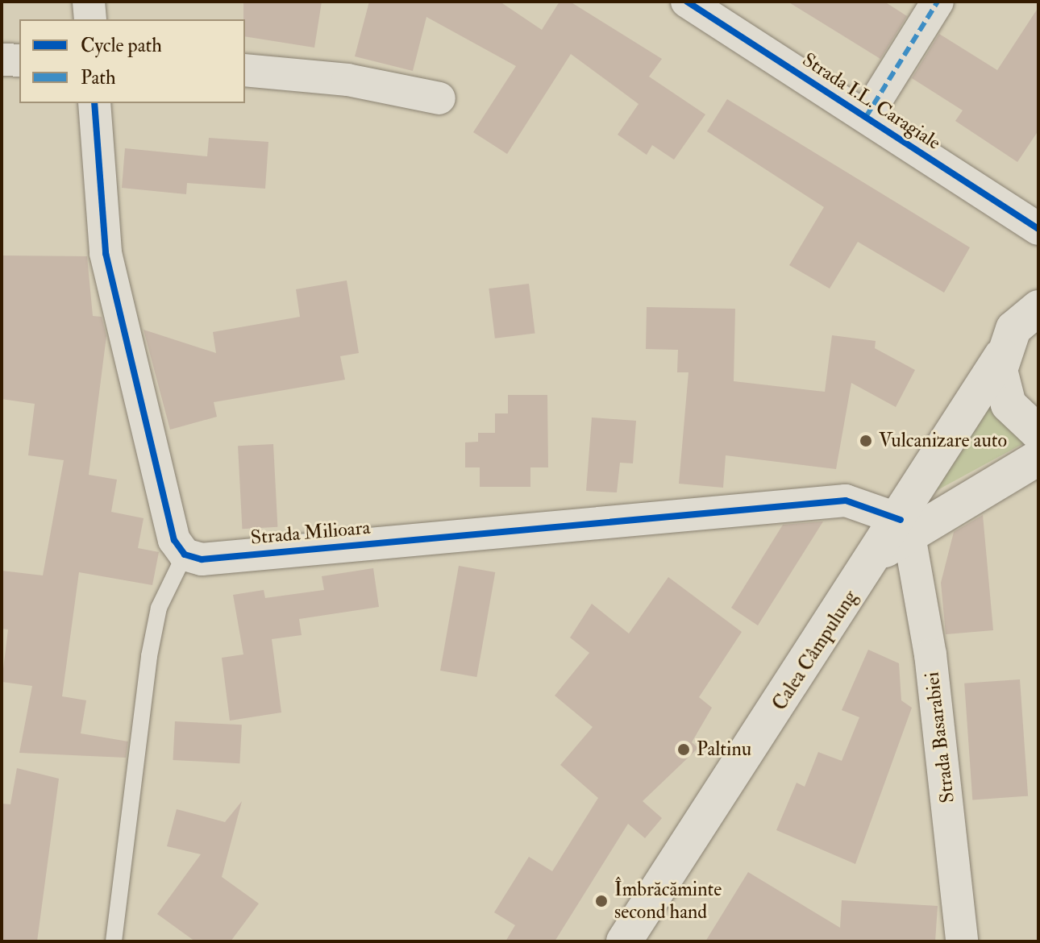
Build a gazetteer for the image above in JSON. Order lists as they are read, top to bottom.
{
  "streets": {
    "main road": ["Calea Câmpulung"],
    "street": ["Strada I.L. Caragiale", "Strada Milioara", "Strada Basarabiei"]
  },
  "crossings": [
    ["Strada Milioara", "Calea Câmpulung"],
    ["Strada Milioara", "Strada Basarabiei"],
    ["Calea Câmpulung", "Strada Basarabiei"]
  ],
  "places": ["Vulcanizare auto", "Paltinu", "Îmbrăcăminte second hand"],
  "legend": ["Cycle path", "Path"]
}
